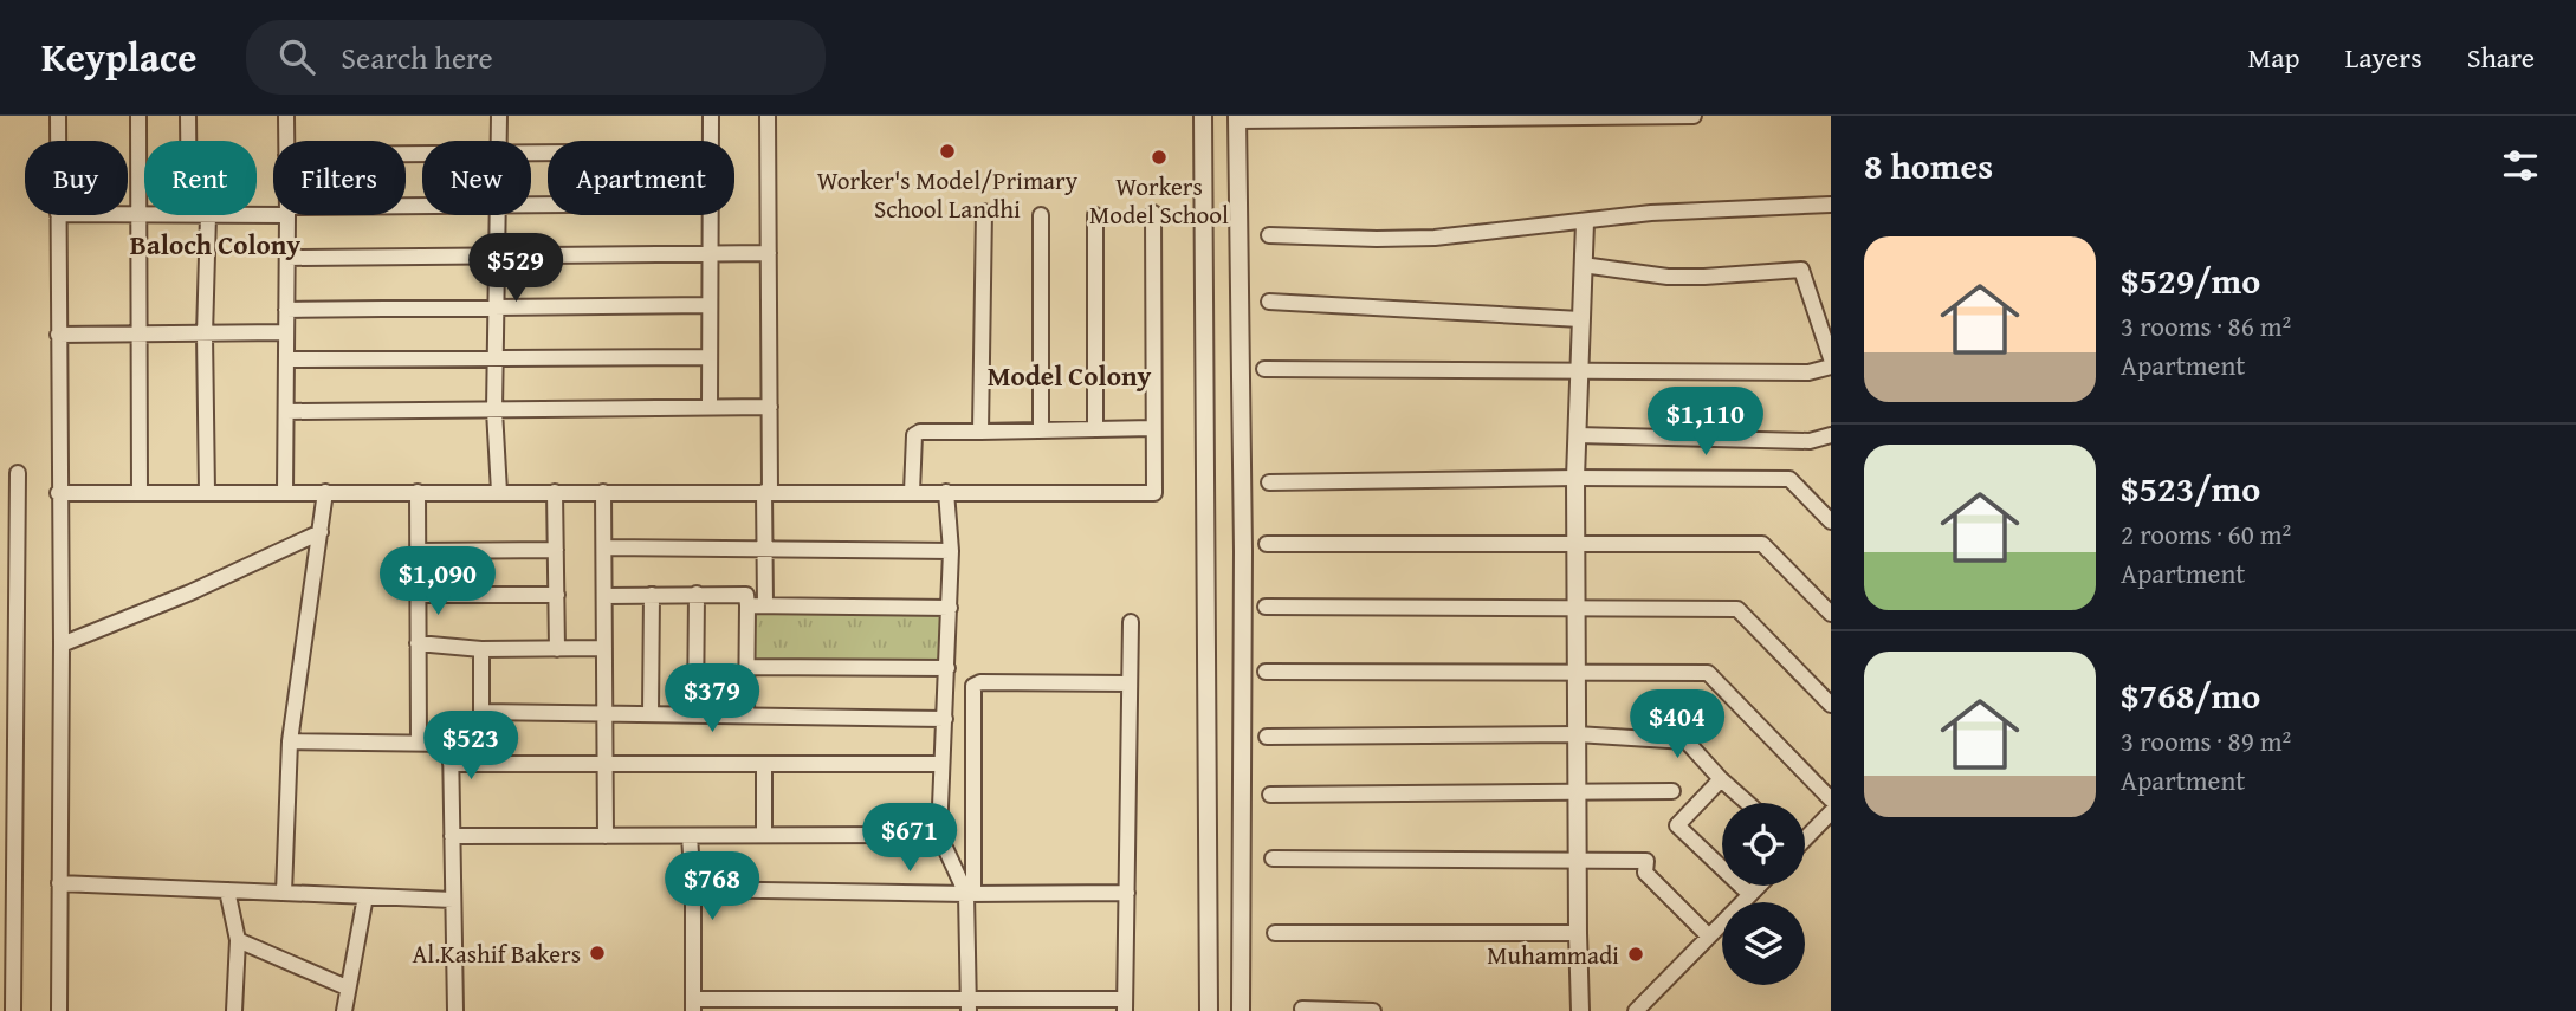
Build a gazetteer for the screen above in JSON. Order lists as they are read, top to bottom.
{
  "districts": ["Baloch Colony", "Model Colony"],
  "places": [
    "Worker's Model/Primary School Landhi",
    "Workers Model School",
    "Al.Kashif Bakers",
    "Muhammadi"
  ],
  "page": {
    "header": "Keyplace",
    "search": "Search here",
    "nav": ["Map", "Layers", "Share"],
    "heading": "8 homes",
    "chip": [
      "Buy",
      "Rent",
      "Filters",
      "New",
      "Apartment"
    ],
    "list": [
      {
        "name": "$529/mo",
        "note": "3 rooms · 86 m² · Apartment"
      },
      {
        "name": "$523/mo",
        "note": "2 rooms · 60 m² · Apartment"
      },
      {
        "name": "$768/mo",
        "note": "3 rooms · 89 m² · Apartment"
      }
    ],
    "price": [
      "$529",
      "$1,110",
      "$1,090",
      "$379",
      "$404",
      "$523",
      "$671",
      "$768"
    ]
  }
}
